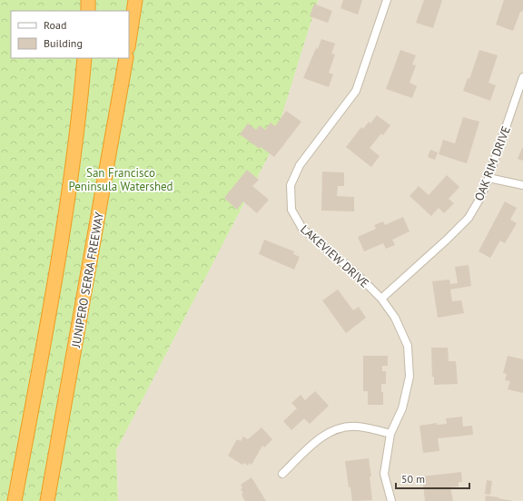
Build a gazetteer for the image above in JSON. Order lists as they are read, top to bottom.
{
  "streets": {
    "highway": ["JUNIPERO SERRA FREEWAY"],
    "street": ["OAK RIM DRIVE", "LAKEVIEW DRIVE"]
  },
  "crossings": [
    ["OAK RIM DRIVE", "LAKEVIEW DRIVE"]
  ],
  "parks": ["San Francisco Peninsula Watershed"],
  "legend": ["Road", "Building"],
  "scale_bar": "50 m"
}
